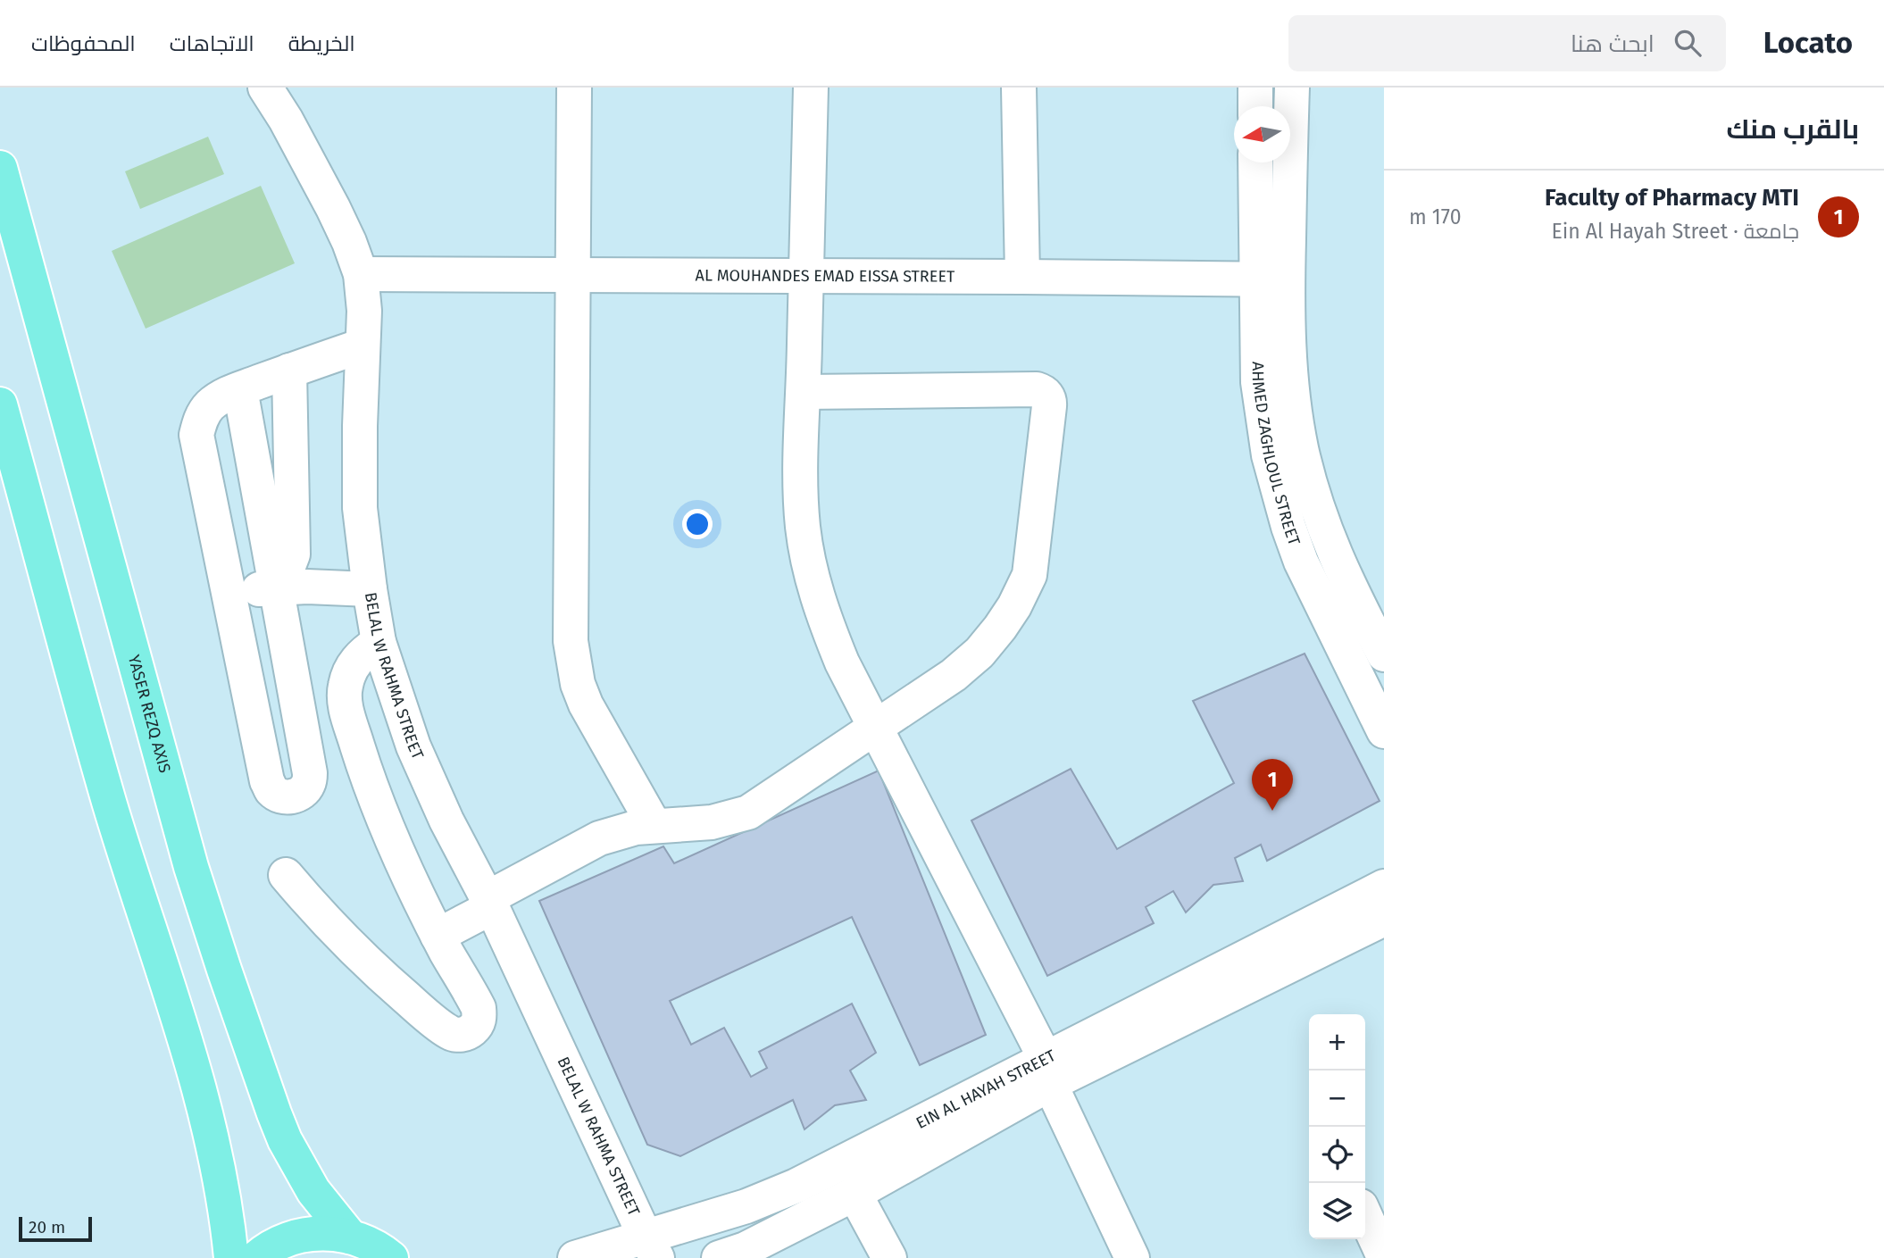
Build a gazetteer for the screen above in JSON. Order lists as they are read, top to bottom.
{
  "streets": {
    "main road": ["YASER REZQ AXIS"],
    "street": [
      "AL MOUHANDES EMAD EISSA STREET",
      "AHMED ZAGHLOUL STREET",
      "BELAL W RAHMA STREET",
      "EIN AL HAYAH STREET"
    ]
  },
  "crossings": [
    ["AL MOUHANDES EMAD EISSA STREET", "AHMED ZAGHLOUL STREET"],
    ["AL MOUHANDES EMAD EISSA STREET", "BELAL W RAHMA STREET"],
    ["BELAL W RAHMA STREET", "EIN AL HAYAH STREET"]
  ],
  "scale_bar": "20 m",
  "north": "left",
  "page": {
    "header": "Locato",
    "search": "ابحث هنا",
    "nav": ["الخريطة", "الاتجاهات", "المحفوظات"],
    "heading": "بالقرب منك",
    "list": [
      {
        "mark": "1",
        "name": "Faculty of Pharmacy MTI",
        "note": "جامعة · Ein Al Hayah Street",
        "value": "170 m"
      }
    ],
    "pins": "1",
    "map_buttons": ["+", "−"],
    "scale": "20 m"
  }
}
